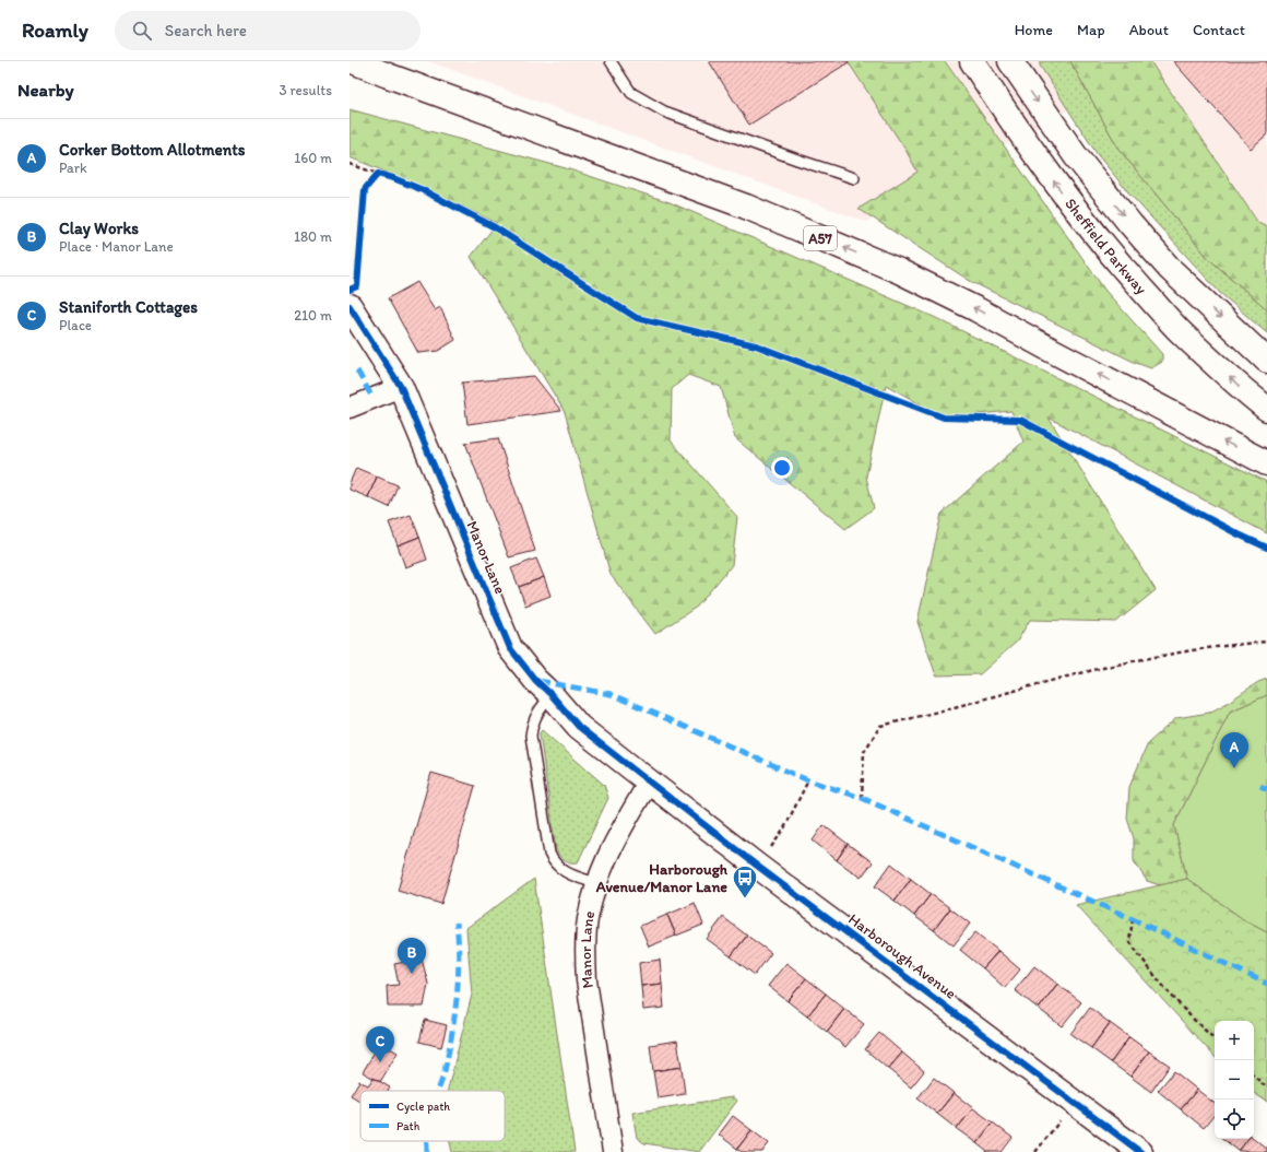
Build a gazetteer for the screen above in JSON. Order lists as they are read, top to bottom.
{
  "streets": {
    "main road": [
      "A57",
      "Sheffield Parkway",
      "Manor Lane",
      "Harborough Avenue"
    ]
  },
  "crossings": [
    ["Manor Lane", "Harborough Avenue"]
  ],
  "places": {
    "bus stop": ["Harborough Avenue/Manor Lane"]
  },
  "legend": ["Cycle path", "Path"],
  "page": {
    "header": "Roamly",
    "search": "Search here",
    "nav": [
      "Home",
      "Map",
      "About",
      "Contact"
    ],
    "heading": ["Nearby", "3 results"],
    "list": [
      {
        "mark": "A",
        "name": "Corker Bottom Allotments",
        "note": "Park",
        "value": "160 m"
      },
      {
        "mark": "B",
        "name": "Clay Works",
        "note": "Place · Manor Lane",
        "value": "180 m"
      },
      {
        "mark": "C",
        "name": "Staniforth Cottages",
        "note": "Place",
        "value": "210 m"
      }
    ],
    "pins": ["A", "B", "C"],
    "map_buttons": ["+", "−"]
  }
}
